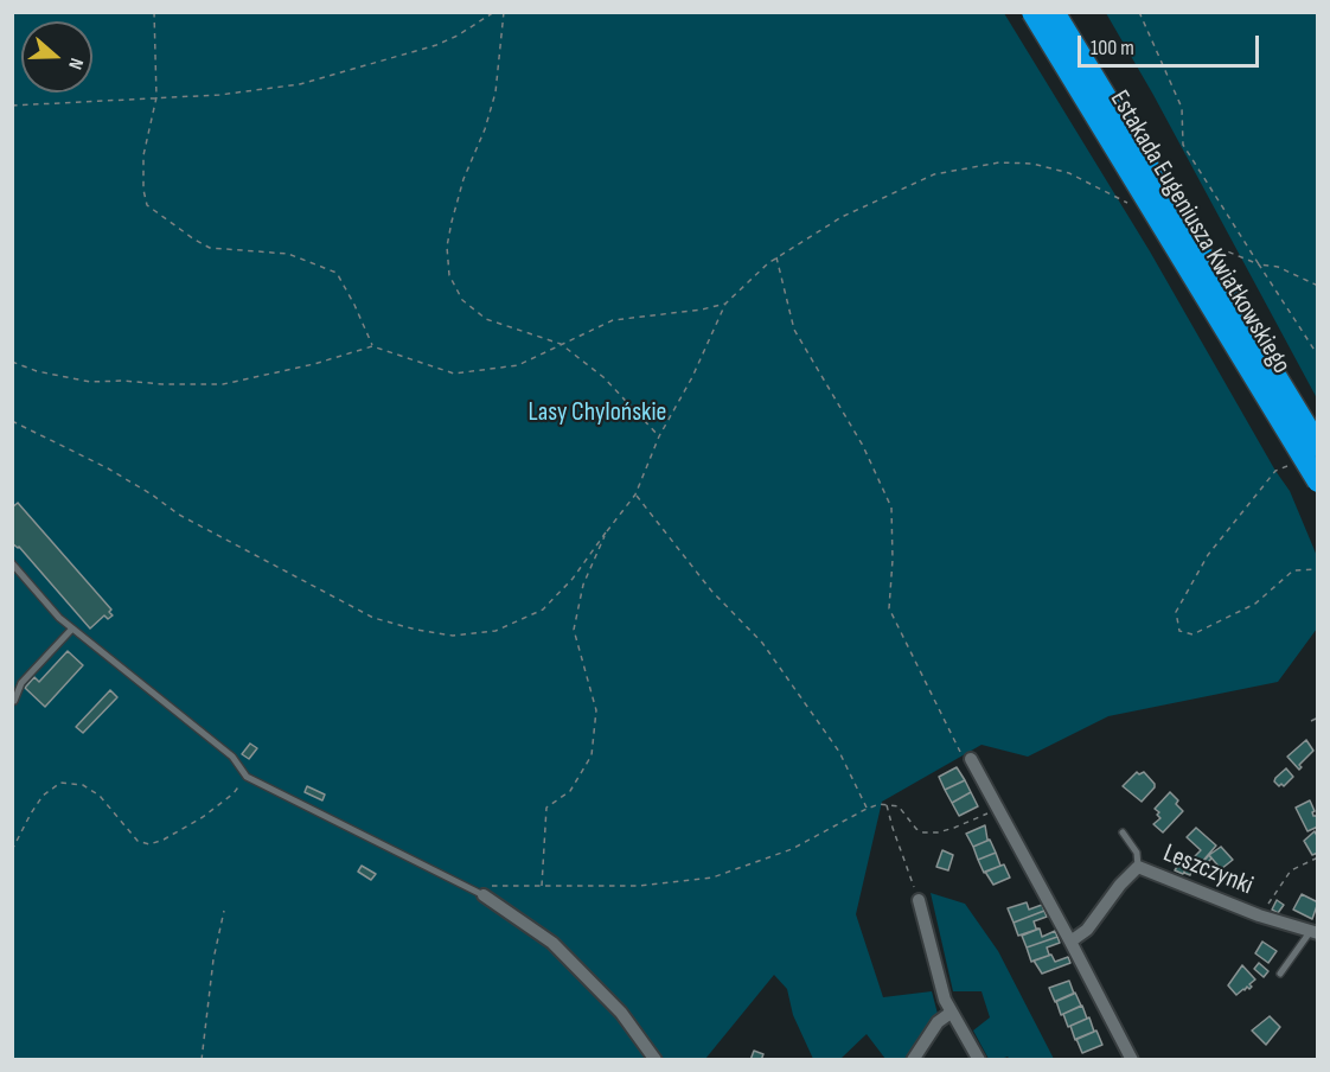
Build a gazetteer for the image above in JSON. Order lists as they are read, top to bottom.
{
  "streets": {
    "highway": ["Estakada Eugeniusza Kwiatkowskiego"],
    "street": ["Leszczynki"]
  },
  "parks": ["Lasy Chylońskie"],
  "scale_bar": "100 m",
  "north": "right"
}
